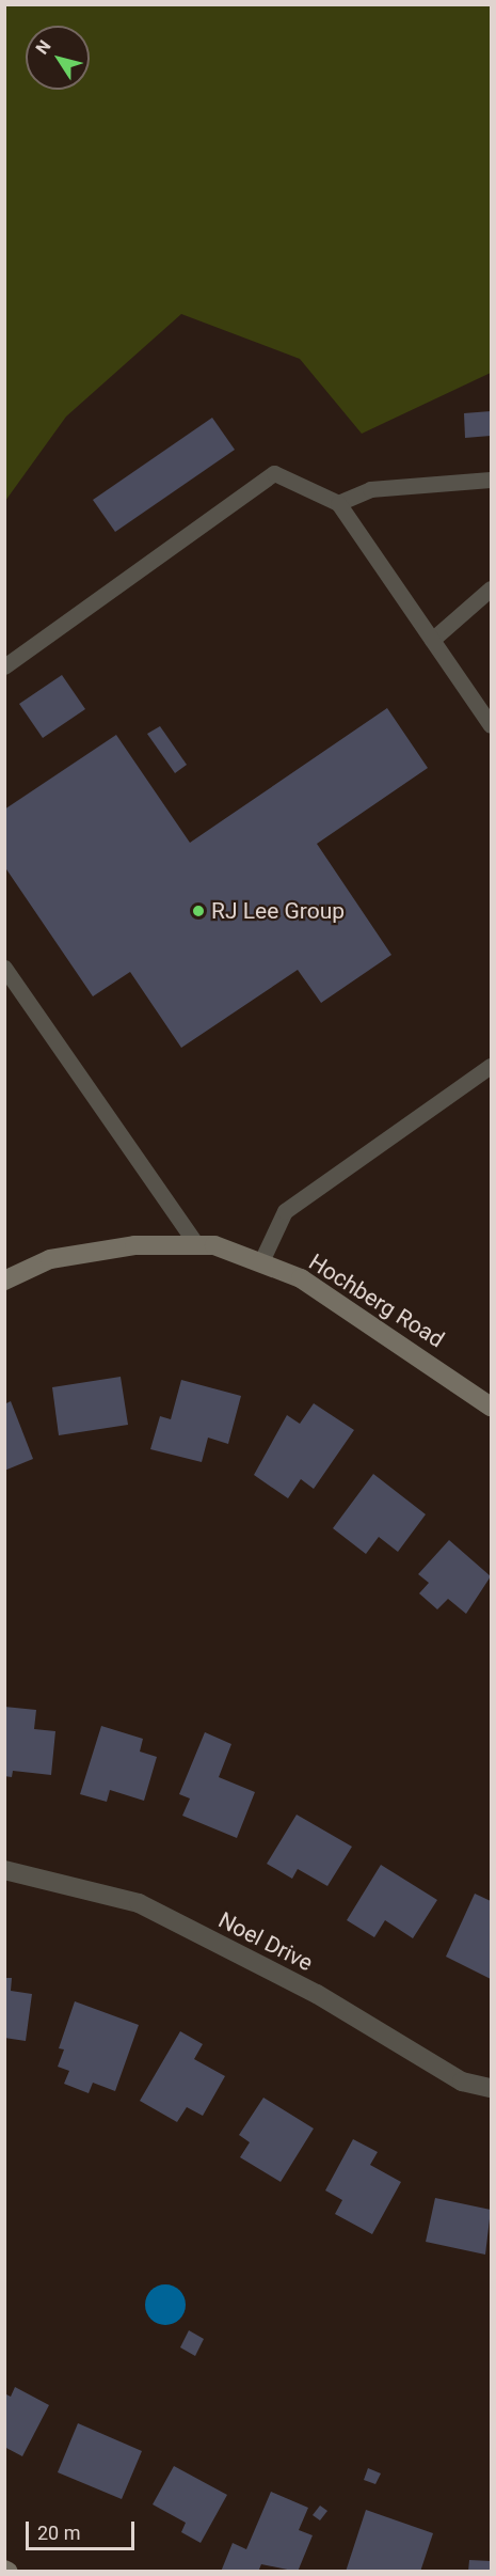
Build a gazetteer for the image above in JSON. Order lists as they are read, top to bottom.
{
  "streets": {
    "street": ["Hochberg Road", "Noel Drive"]
  },
  "places": ["RJ Lee Group"],
  "scale_bar": "20 m",
  "north": "top left"
}
